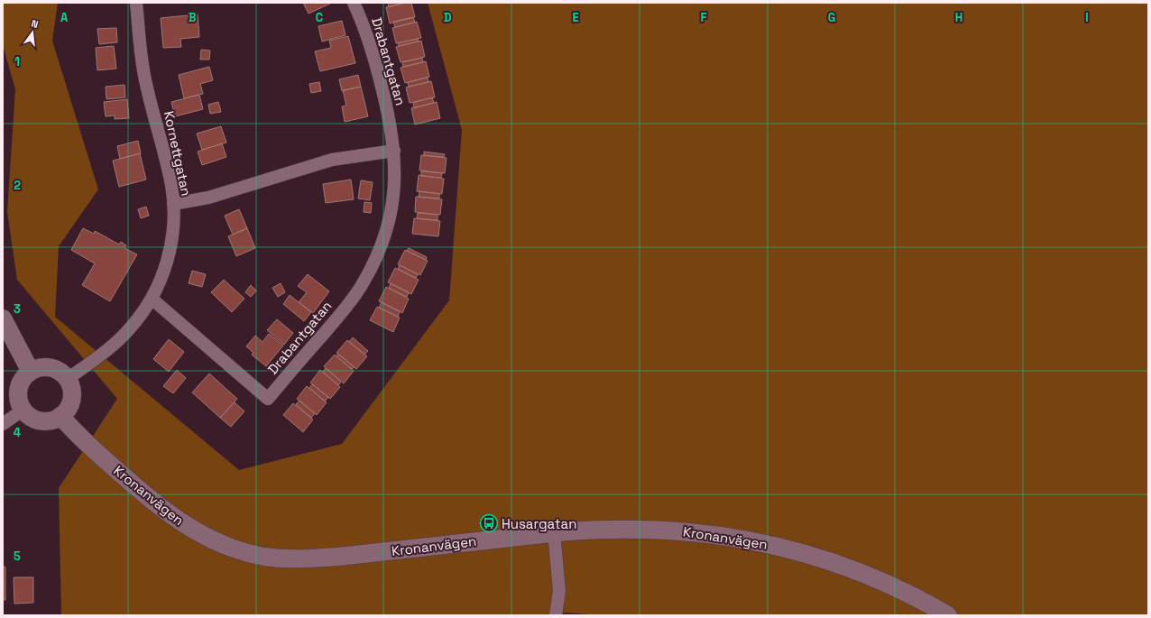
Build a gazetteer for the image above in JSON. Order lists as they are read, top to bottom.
{
  "streets": {
    "street": ["Drabantgatan", "Kornettgatan", "Kronanvägen"]
  },
  "crossings": [
    ["Drabantgatan", "Kornettgatan"],
    ["Kornettgatan", "Kronanvägen"]
  ],
  "places": {
    "bus stop": ["Husargatan"]
  },
  "north": "top",
  "grid": {
    "columns": [
      "A",
      "B",
      "C",
      "D",
      "E",
      "F",
      "G",
      "H",
      "I"
    ],
    "rows": [
      "1",
      "2",
      "3",
      "4",
      "5"
    ]
  }
}
